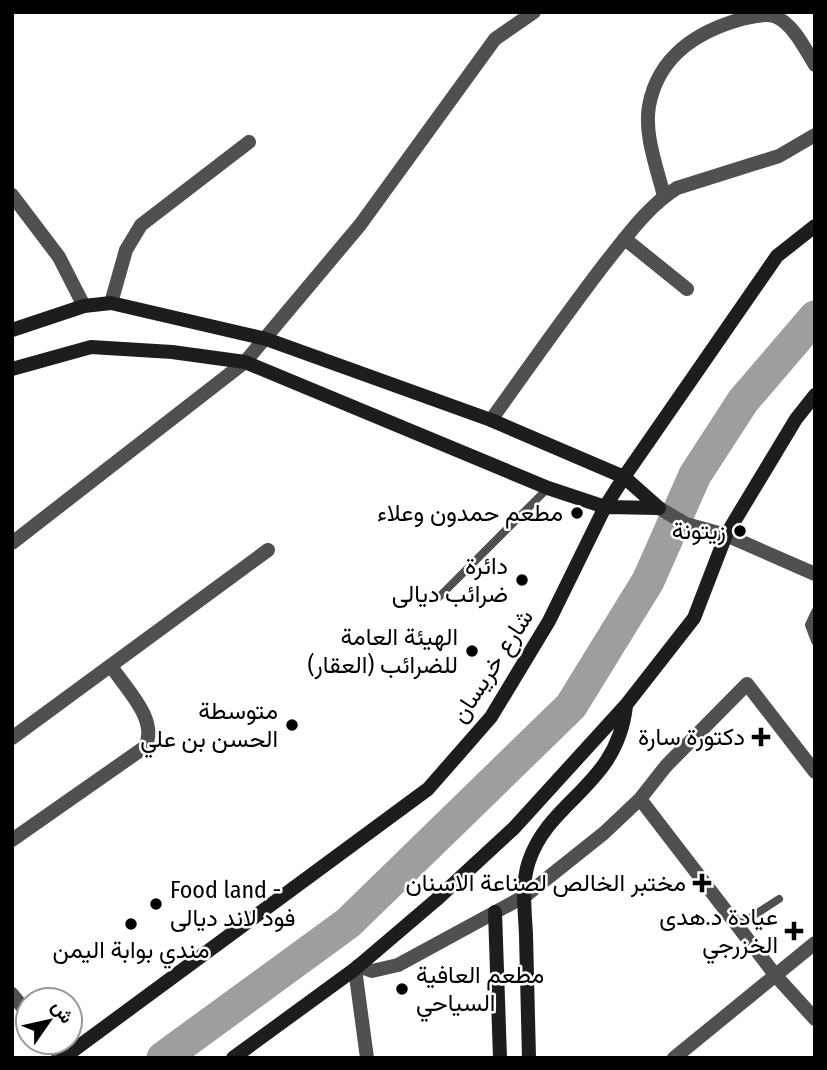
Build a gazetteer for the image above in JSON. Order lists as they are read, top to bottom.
{
  "streets": {
    "street": ["شارع خريسان"]
  },
  "places": {
    "other": [
      "مطعم حمدون وعلاء",
      "زيتونة",
      "دائرة ضرائب ديالى",
      "الهيئة العامة للضرائب (العقار)",
      "متوسطة الحسن بن علي",
      "Food land - فود لاند ديالى",
      "مندي بوابة اليمن",
      "مطعم العافية السياحي"
    ],
    "health": ["دكتورة سارة", "مختبر الخالص لصناعة الاسنان", "عيادة د.هدى الخزرجي"]
  },
  "north": "top right"
}
